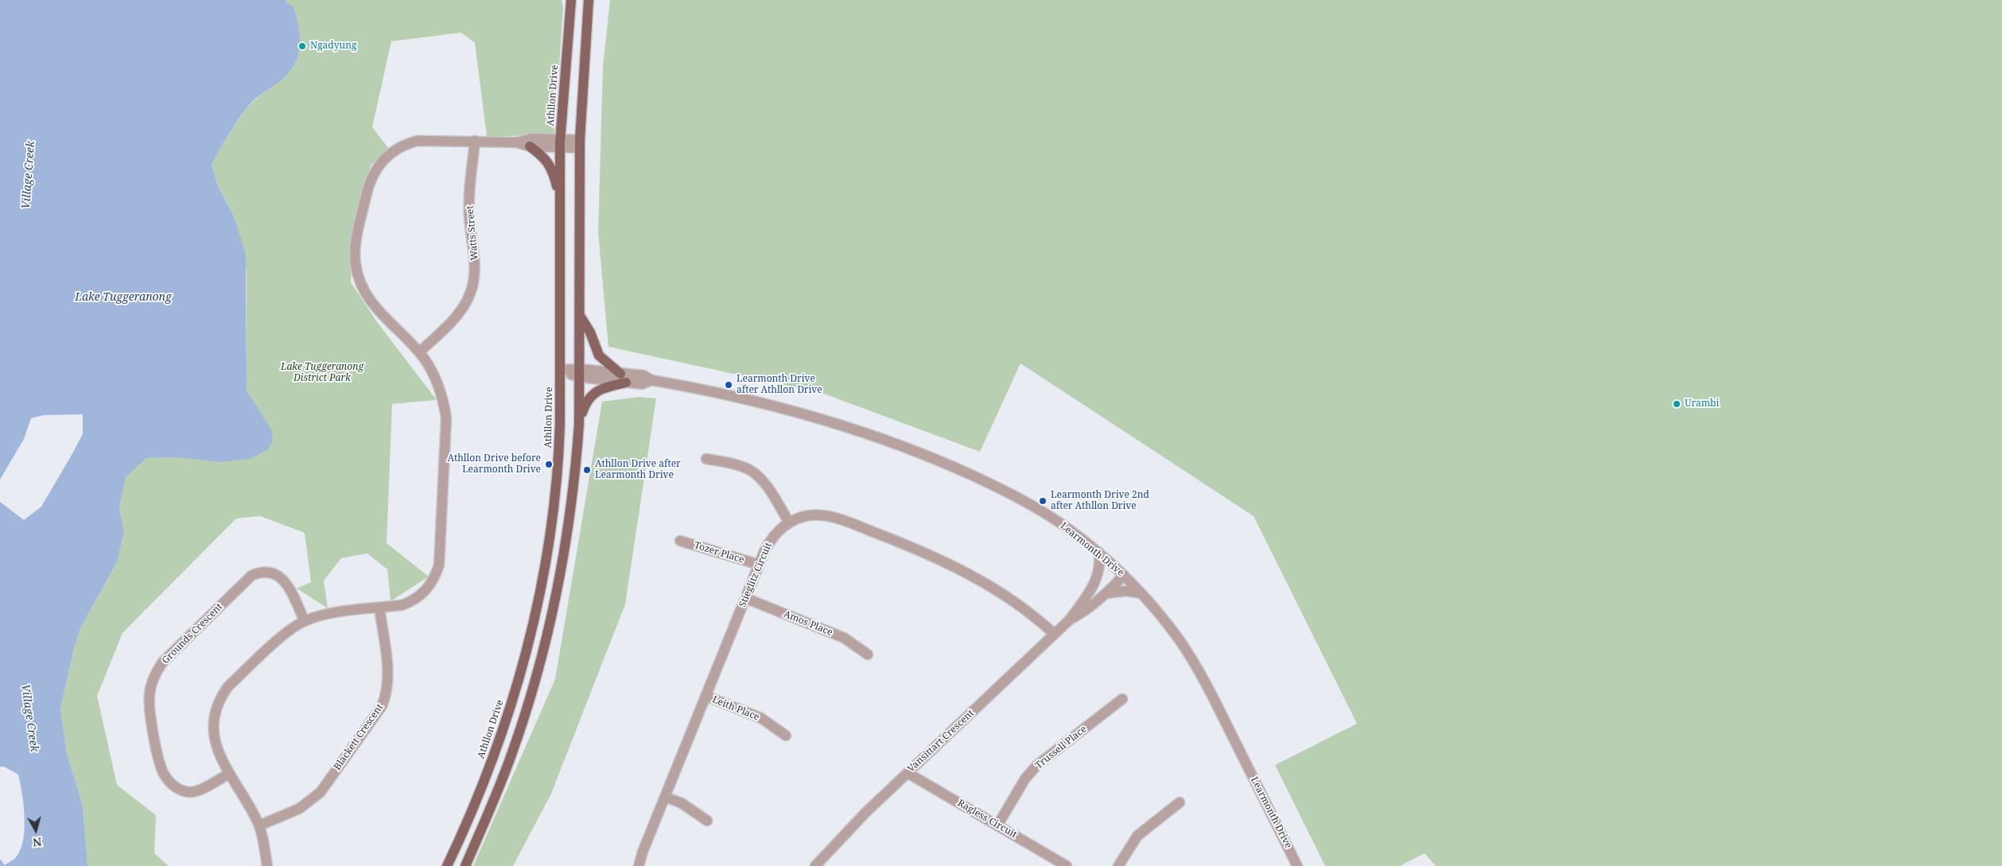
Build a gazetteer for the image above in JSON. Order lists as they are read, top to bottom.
{
  "streets": {
    "main road": ["Athllon Drive"],
    "street": [
      "Watts Street",
      "Learmonth Drive",
      "Tozer Place",
      "Stieglitz Circuit",
      "Amos Place",
      "Grounds Crescent",
      "Leith Place",
      "Blackett Crescent",
      "Vansittart Crescent",
      "Trussell Place",
      "Ragless Circuit"
    ]
  },
  "crossings": [
    ["Athllon Drive", "Learmonth Drive"],
    ["Learmonth Drive", "Vansittart Crescent"],
    ["Tozer Place", "Stieglitz Circuit"],
    ["Stieglitz Circuit", "Amos Place"],
    ["Stieglitz Circuit", "Leith Place"],
    ["Stieglitz Circuit", "Vansittart Crescent"],
    ["Vansittart Crescent", "Ragless Circuit"],
    ["Trussell Place", "Ragless Circuit"]
  ],
  "water": ["Village Creek", "Lake Tuggeranong"],
  "parks": ["Lake Tuggeranong District Park"],
  "places": [
    "Ngadyung",
    "Learmonth Drive after Athllon Drive",
    "Urambi",
    "Athllon Drive before Learmonth Drive",
    "Athllon Drive after Learmonth Drive",
    "Learmonth Drive 2nd after Athllon Drive"
  ],
  "north": "bottom"
}
